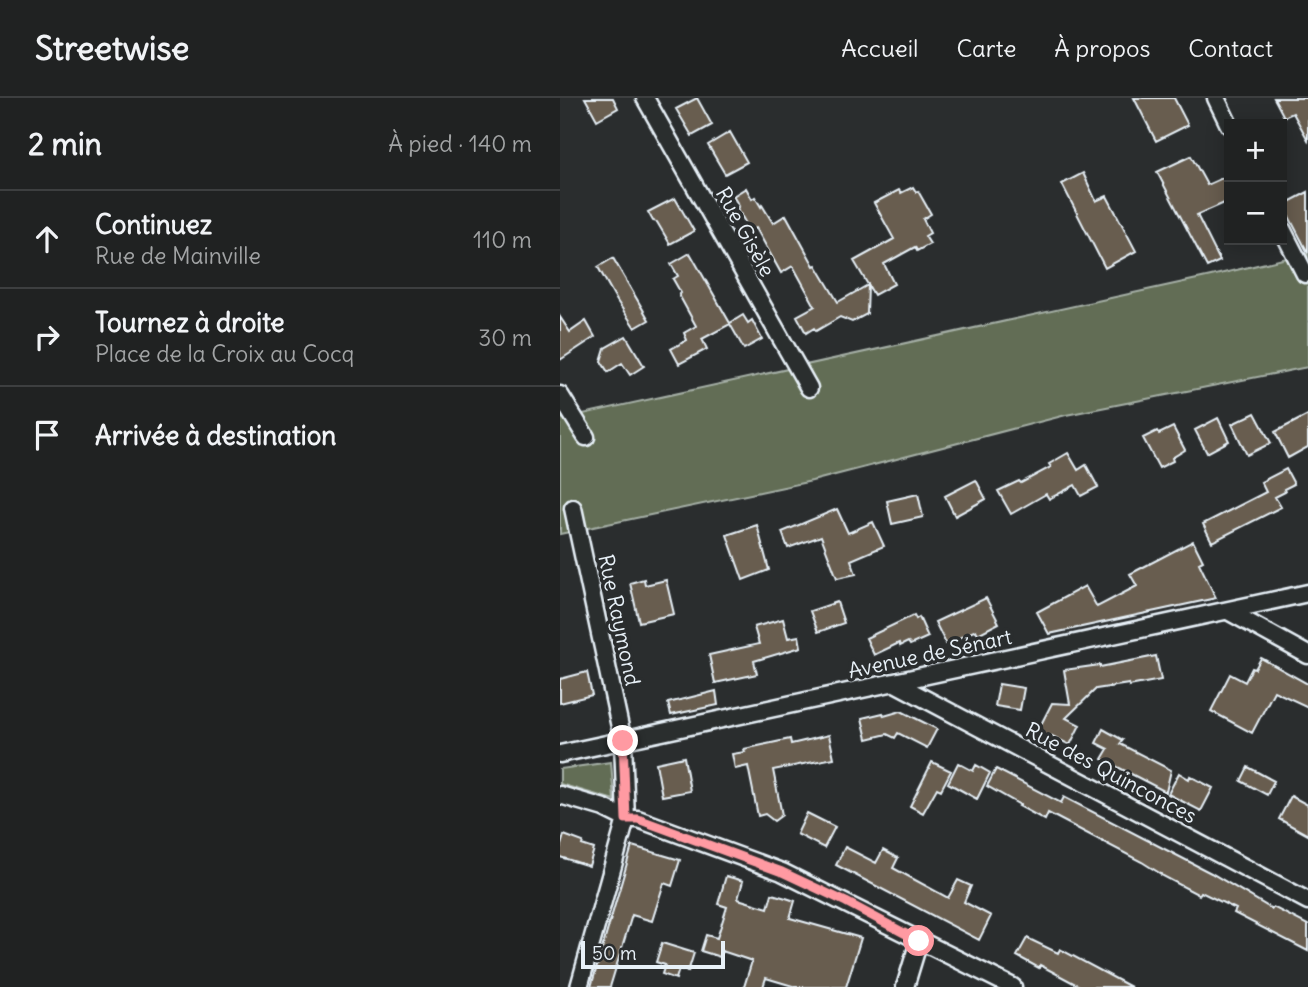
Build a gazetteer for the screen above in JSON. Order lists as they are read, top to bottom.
{
  "streets": {
    "street": [
      "Rue Gisèle",
      "Rue Raymond",
      "Avenue de Sénart",
      "Rue des Quinconces"
    ]
  },
  "crossings": [
    ["Rue Raymond", "Avenue de Sénart"],
    ["Avenue de Sénart", "Rue des Quinconces"]
  ],
  "scale_bar": "50 m",
  "page": {
    "header": "Streetwise",
    "nav": [
      "Accueil",
      "Carte",
      "À propos",
      "Contact"
    ],
    "heading": ["2 min", "À pied · 140 m"],
    "map_buttons": ["+", "−"],
    "list": [
      ["Continuez", "Rue de Mainville", "110 m"],
      ["Tournez à droite", "Place de la Croix au Cocq", "30 m"],
      "Arrivée à destination"
    ],
    "scale": "50 m"
  }
}
